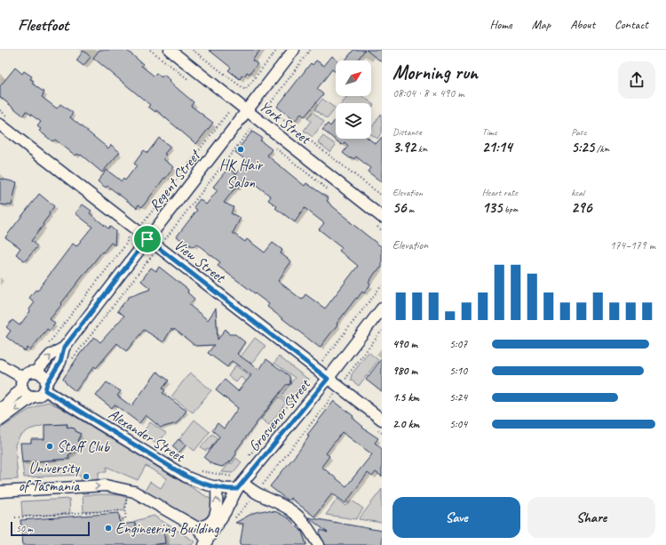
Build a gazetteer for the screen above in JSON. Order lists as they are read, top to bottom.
{
  "streets": {
    "street": [
      "York Street",
      "Regent Street",
      "View Street",
      "Grosvenor Street",
      "Alexander Street"
    ]
  },
  "crossings": [
    ["York Street", "Regent Street"],
    ["Regent Street", "View Street"],
    ["Regent Street", "Alexander Street"],
    ["View Street", "Grosvenor Street"],
    ["Grosvenor Street", "Alexander Street"]
  ],
  "places": [
    "HK Hair Salon",
    "Staff Club",
    "University of Tasmania",
    "Engineering Building"
  ],
  "scale_bar": "50 m",
  "north": "top right",
  "page": {
    "header": "Fleetfoot",
    "nav": [
      "Home",
      "Map",
      "About",
      "Contact"
    ],
    "heading": ["Morning run", "08:04 · 8 × 490 m"],
    "stats": [
      ["Distance", "3.92 km"],
      ["Time", "21:14"],
      ["Pace", "5:25 /km"],
      ["Elevation", "56 m"],
      ["Heart rate", "135 bpm"],
      ["kcal", "296"]
    ],
    "chart": ["Elevation", "174–179 m"],
    "list": [
      {
        "name": "490 m",
        "note": "5:07"
      },
      {
        "name": "980 m",
        "note": "5:10"
      },
      {
        "name": "1.5 km",
        "note": "5:24"
      },
      {
        "name": "2.0 km",
        "note": "5:04"
      }
    ],
    "buttons": ["Save", "Share"],
    "scale": "50 m"
  }
}
